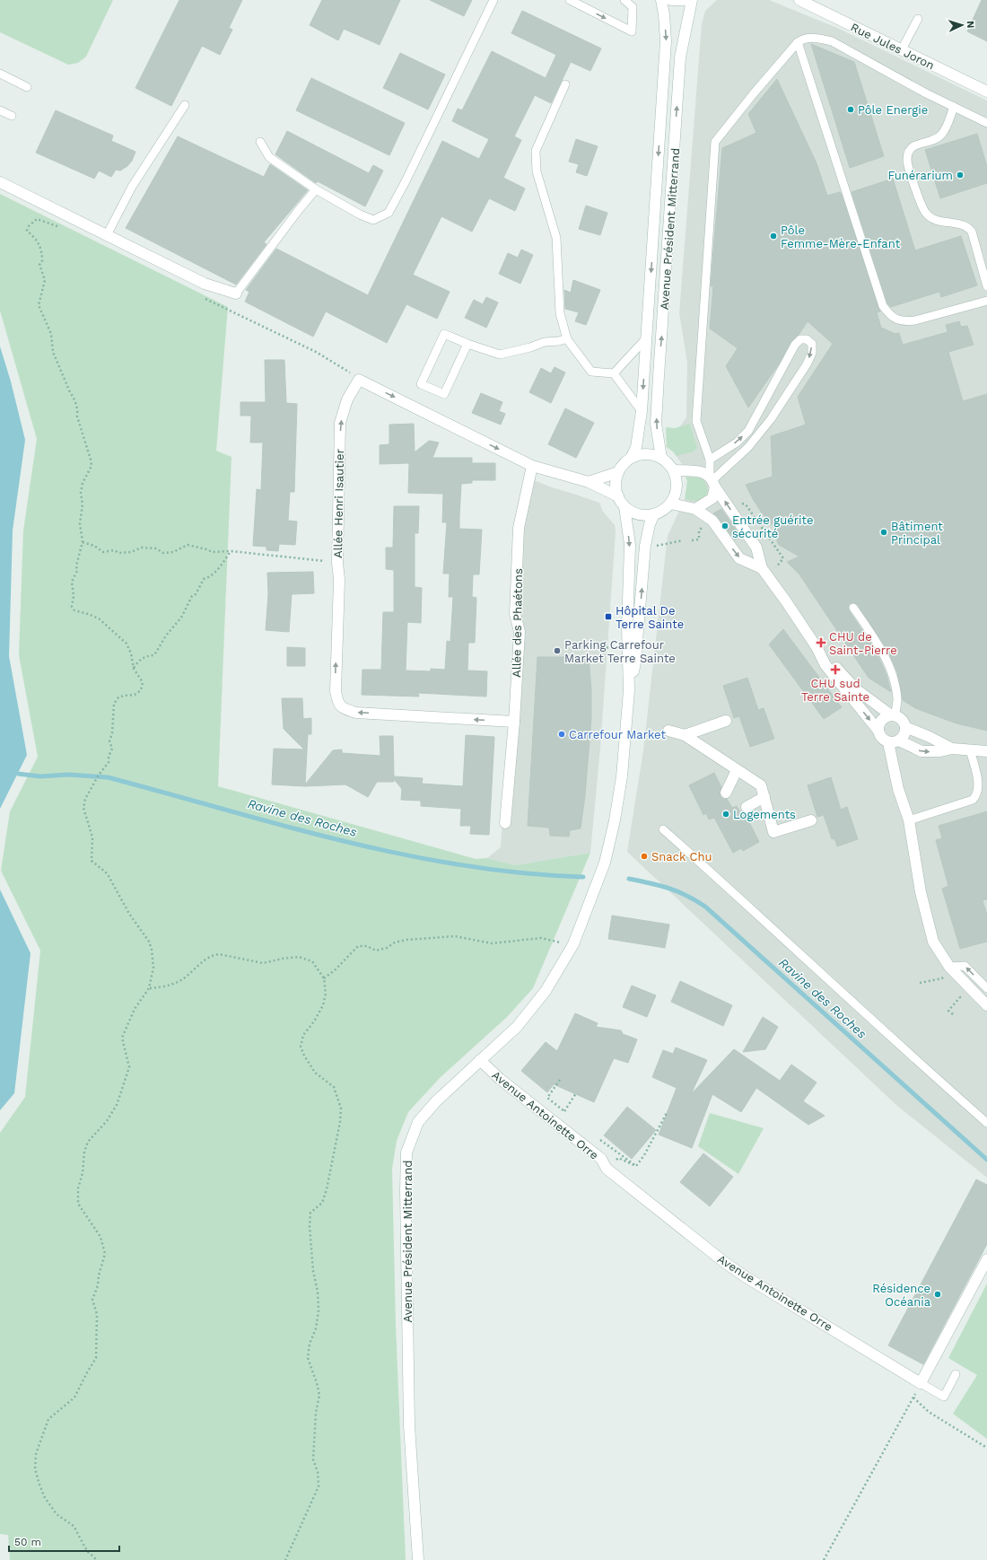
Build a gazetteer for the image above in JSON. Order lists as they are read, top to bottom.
{
  "streets": {
    "street": [
      "Rue Jules Joron",
      "Avenue Président Mitterrand",
      "Allée Henri Isautier",
      "Allée des Phaétons",
      "Avenue Antoinette Orre"
    ]
  },
  "crossings": [
    ["Avenue Président Mitterrand", "Avenue Antoinette Orre"],
    ["Allée Henri Isautier", "Allée des Phaétons"]
  ],
  "water": ["Ravine des Roches"],
  "places": {
    "other": [
      "Pôle Energie",
      "Funérarium",
      "Pôle Femme-Mère-Enfant",
      "Entrée guérite sécurité",
      "Bâtiment Principal",
      "Parking Carrefour Market Terre Sainte",
      "Carrefour Market",
      "Logements",
      "Snack Chu",
      "Résidence Océania"
    ],
    "transit": ["Hôpital De Terre Sainte"],
    "health": ["CHU de Saint-Pierre", "CHU sud Terre Sainte"]
  },
  "scale_bar": "50 m",
  "north": "right"
}
